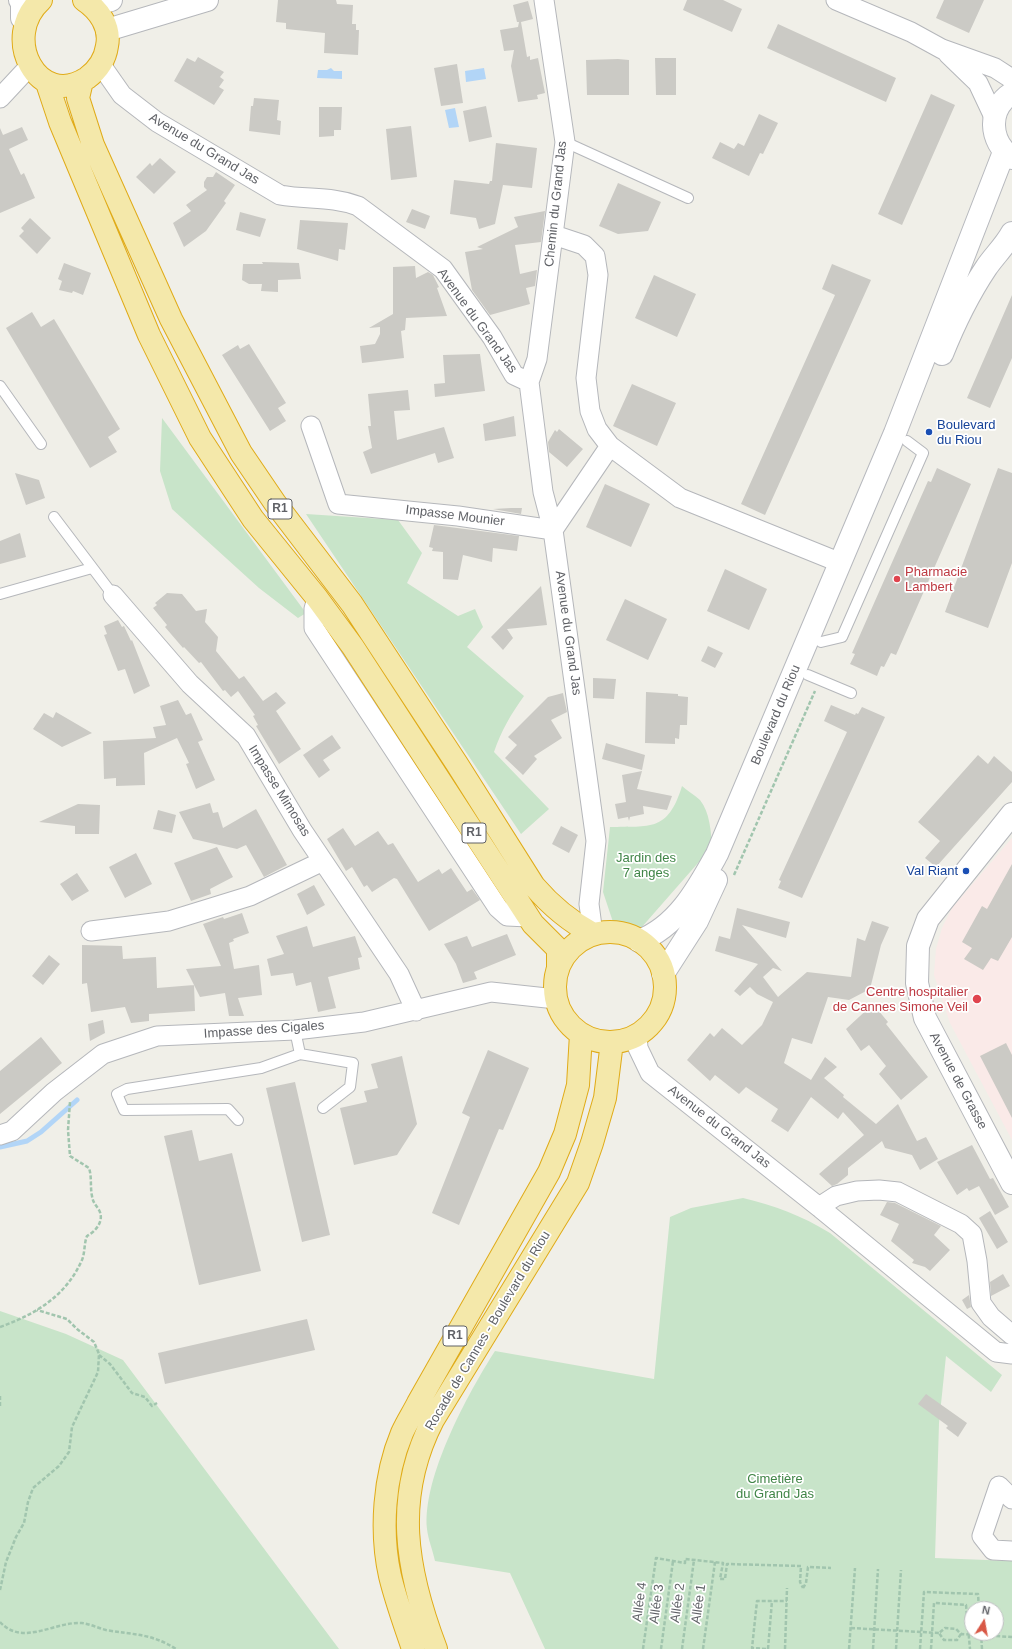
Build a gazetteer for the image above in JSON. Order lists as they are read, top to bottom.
{
  "streets": {
    "highway": ["R1", "Rocade de Cannes - Boulevard du Riou"],
    "main road": ["Boulevard du Riou", "Avenue de Grasse"],
    "street": [
      "Avenue du Grand Jas",
      "Chemin du Grand Jas",
      "Impasse Mounier",
      "Impasse Mimosas",
      "Impasse des Cigales"
    ],
    "path": [
      "Allée 4",
      "Allée 2",
      "Allée 3",
      "Allée 1"
    ]
  },
  "crossings": [
    ["Avenue du Grand Jas", "Chemin du Grand Jas"],
    ["Avenue du Grand Jas", "R1"],
    ["Avenue du Grand Jas", "Impasse Mounier"],
    ["Avenue du Grand Jas", "Boulevard du Riou"],
    ["Avenue du Grand Jas", "Impasse des Cigales"],
    ["Avenue du Grand Jas", "Rocade de Cannes - Boulevard du Riou"],
    ["R1", "Boulevard du Riou"],
    ["R1", "Impasse des Cigales"],
    ["R1", "Rocade de Cannes - Boulevard du Riou"],
    ["Boulevard du Riou", "Impasse des Cigales"],
    ["Boulevard du Riou", "Rocade de Cannes - Boulevard du Riou"],
    ["Impasse Mimosas", "Impasse des Cigales"],
    ["Impasse des Cigales", "Rocade de Cannes - Boulevard du Riou"],
    ["Allée 4", "Allée 3"]
  ],
  "parks": ["Jardin des 7 anges", "Cimetière du Grand Jas"],
  "places": [
    "Boulevard du Riou",
    "Pharmacie Lambert",
    "Val Riant",
    "Centre hospitalier de Cannes Simone Veil"
  ],
  "north": "top"
}
